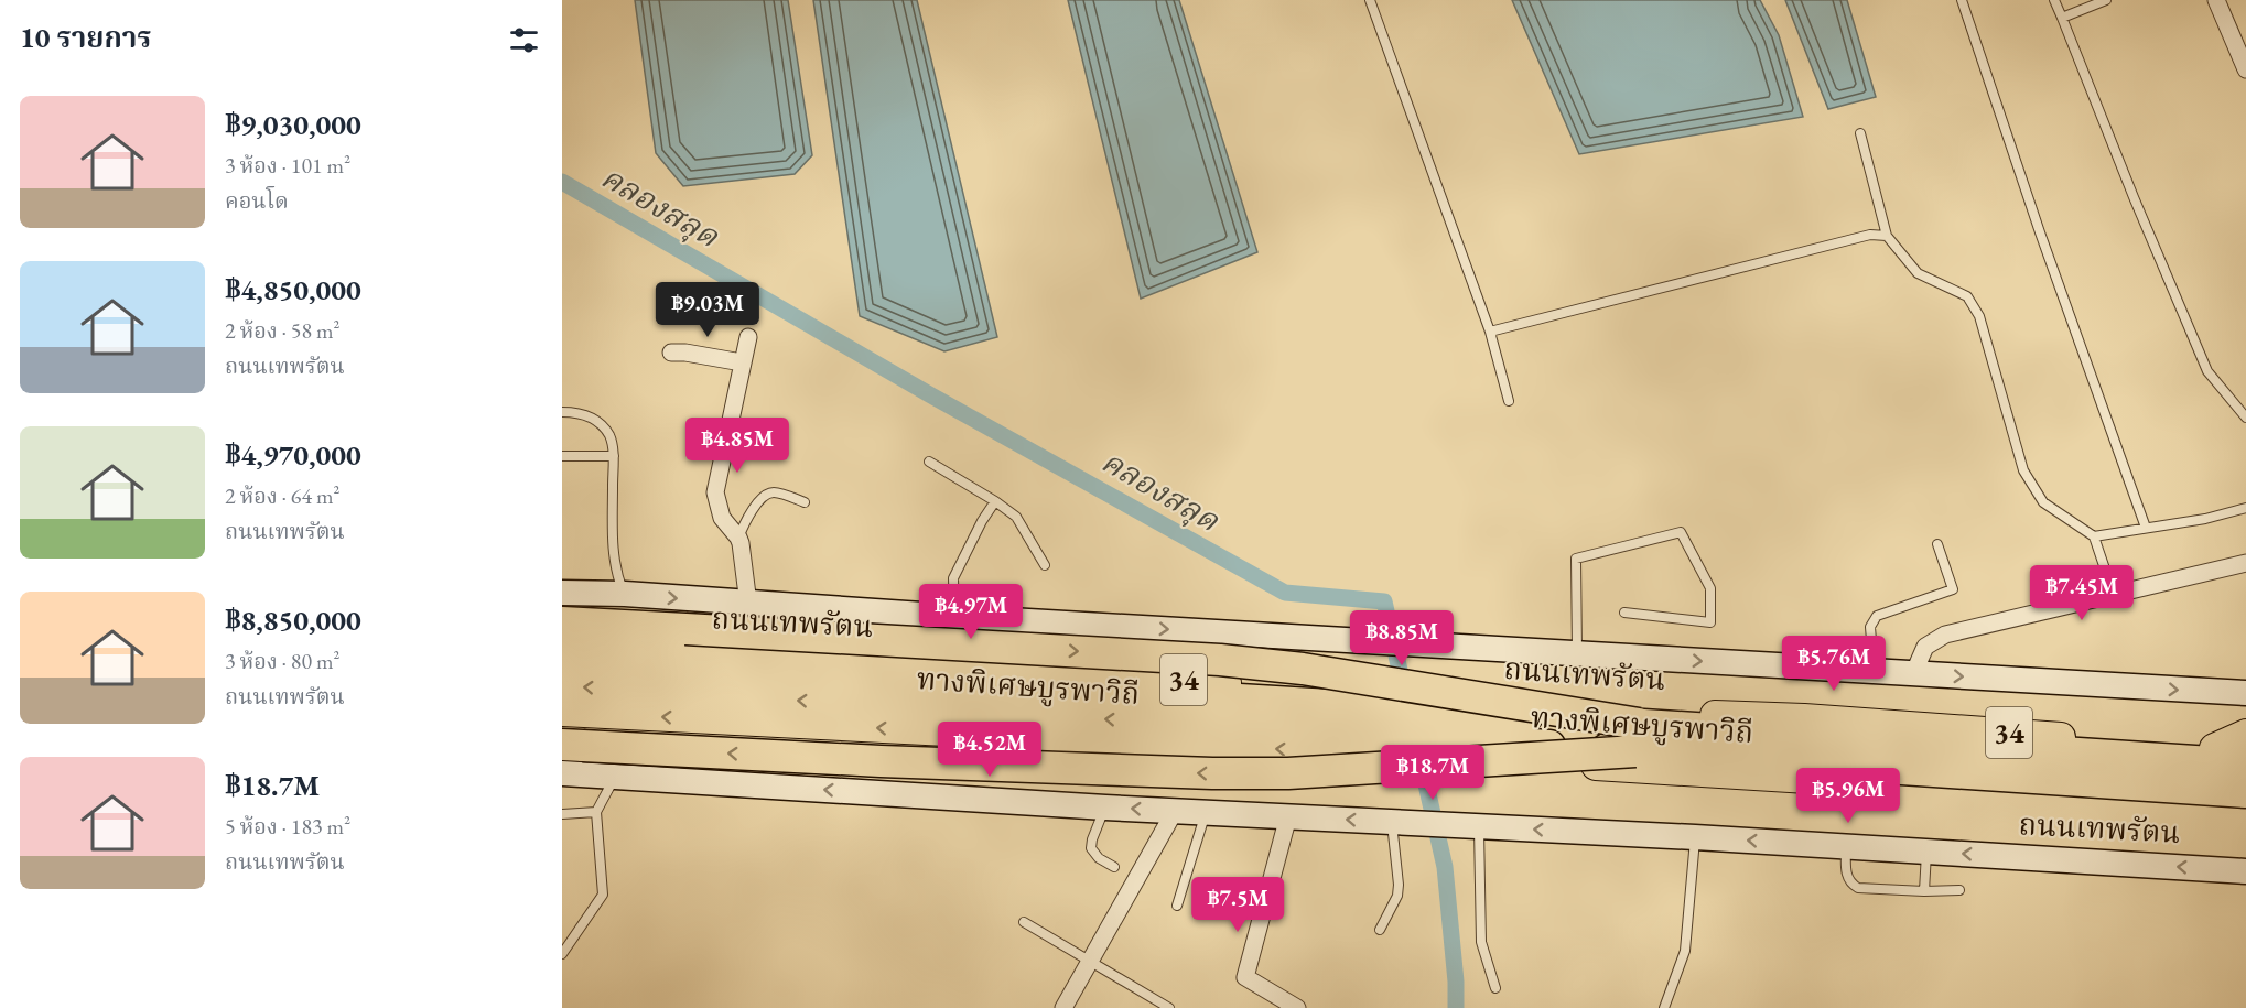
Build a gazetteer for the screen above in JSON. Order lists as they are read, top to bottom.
{
  "streets": {
    "highway": ["ถนนเทพรัตน", "34", "ทางพิเศษบูรพาวิถี"]
  },
  "water": ["คลองสลุด"],
  "page": {
    "heading": "10 รายการ",
    "list": [
      {
        "name": "฿9,030,000",
        "note": "3 ห้อง · 101 m² · คอนโด"
      },
      {
        "name": "฿4,850,000",
        "note": "2 ห้อง · 58 m² · ถนนเทพรัตน"
      },
      {
        "name": "฿4,970,000",
        "note": "2 ห้อง · 64 m² · ถนนเทพรัตน"
      },
      {
        "name": "฿8,850,000",
        "note": "3 ห้อง · 80 m² · ถนนเทพรัตน"
      },
      {
        "name": "฿18.7M",
        "note": "5 ห้อง · 183 m² · ถนนเทพรัตน"
      }
    ],
    "price": [
      "฿9.03M",
      "฿4.85M",
      "฿7.45M",
      "฿4.97M",
      "฿8.85M",
      "฿5.76M",
      "฿4.52M",
      "฿18.7M",
      "฿5.96M",
      "฿7.5M"
    ]
  }
}
